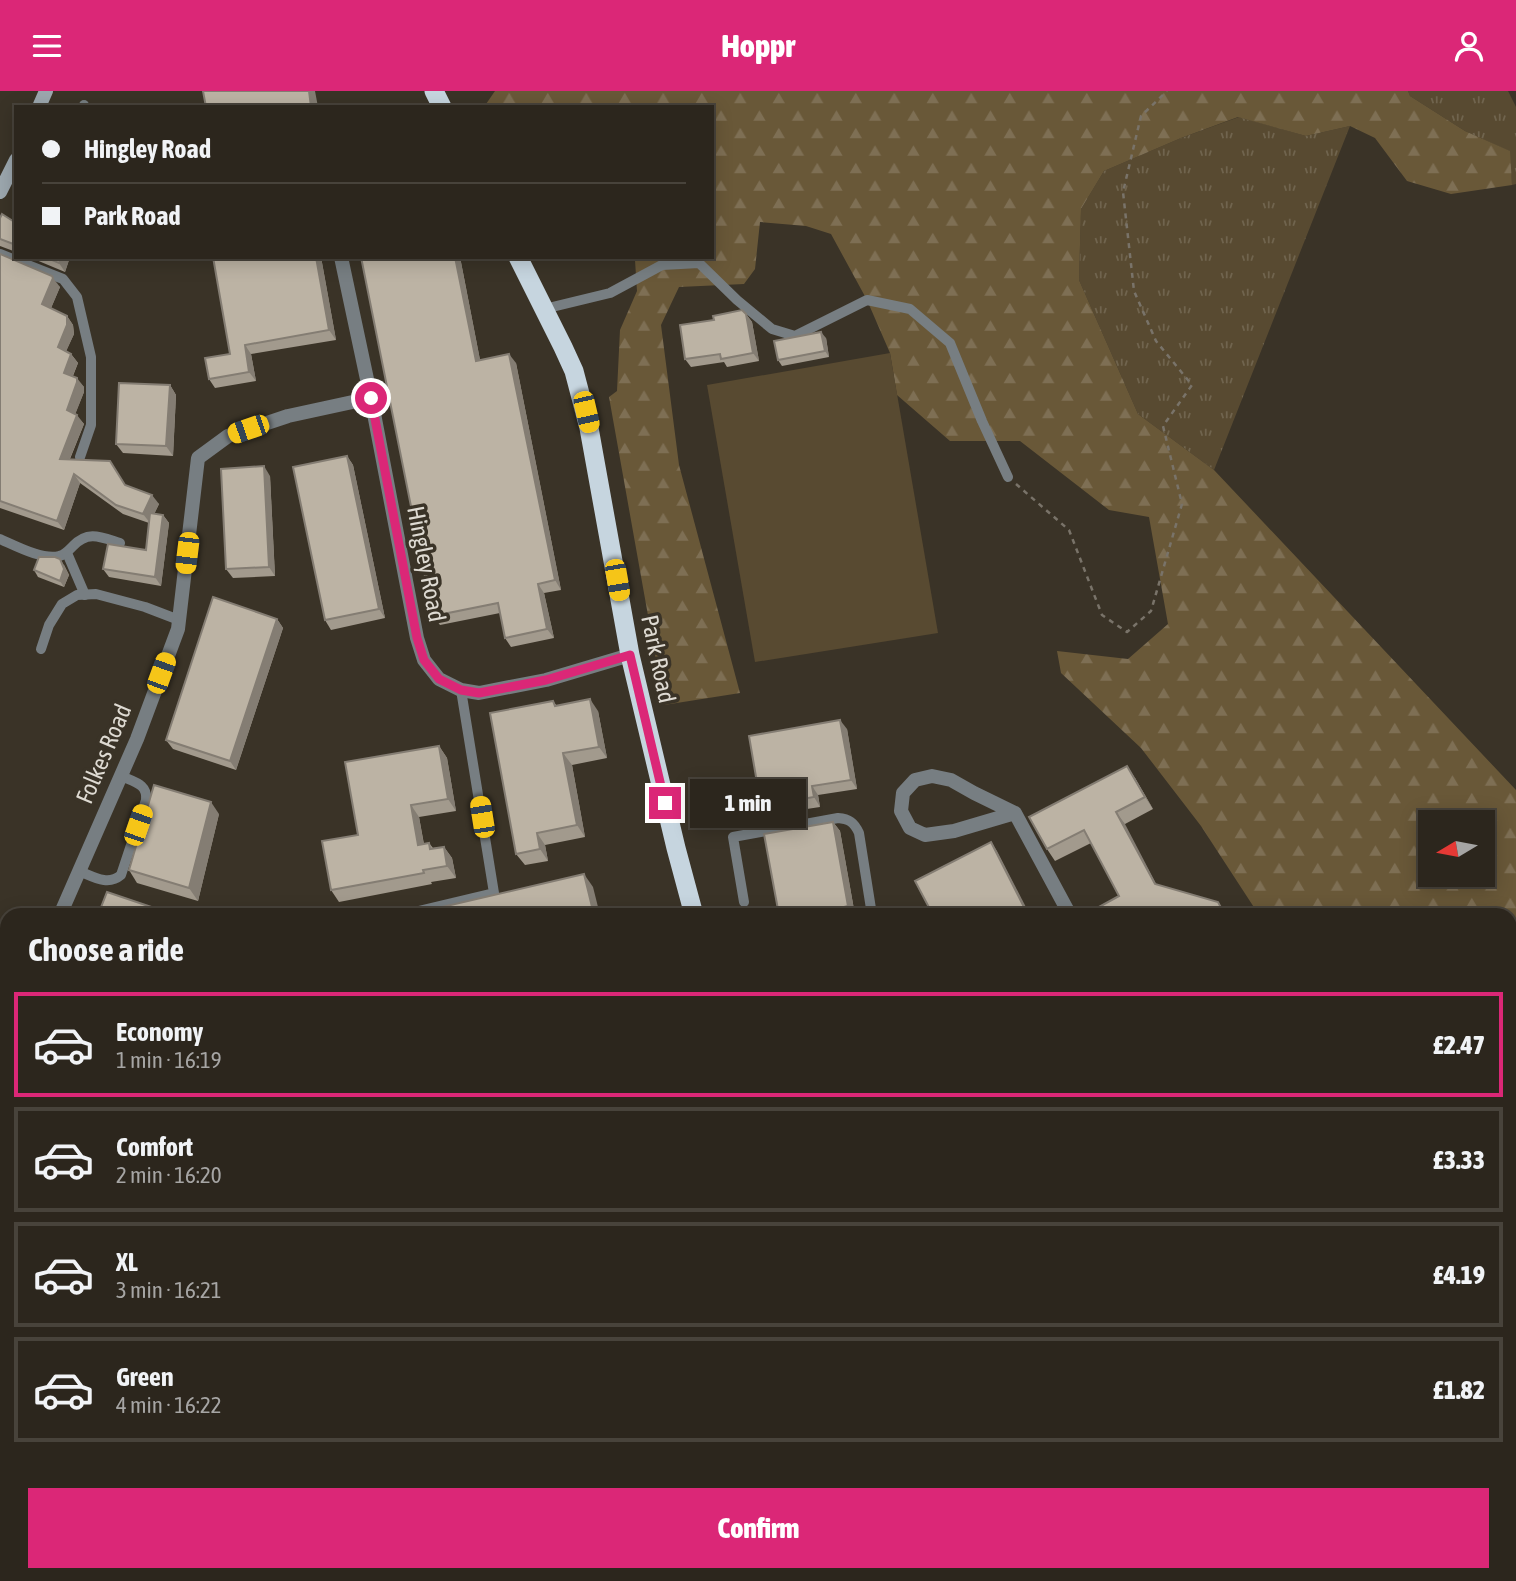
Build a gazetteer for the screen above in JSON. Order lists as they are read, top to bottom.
{
  "streets": {
    "highway": ["Park Road"],
    "street": ["Hingley Road", "Folkes Road"]
  },
  "crossings": [
    ["Hingley Road", "Folkes Road"]
  ],
  "north": "left",
  "page": {
    "header": "Hoppr",
    "banner": ["Hingley Road", "Park Road"],
    "bubble": "1 min",
    "heading": "Choose a ride",
    "list": [
      {
        "name": "Economy",
        "note": "1 min · 16:19",
        "value": "£2.47"
      },
      {
        "name": "Comfort",
        "note": "2 min · 16:20",
        "value": "£3.33"
      },
      {
        "name": "XL",
        "note": "3 min · 16:21",
        "value": "£4.19"
      },
      {
        "name": "Green",
        "note": "4 min · 16:22",
        "value": "£1.82"
      }
    ],
    "buttons": "Confirm"
  }
}
